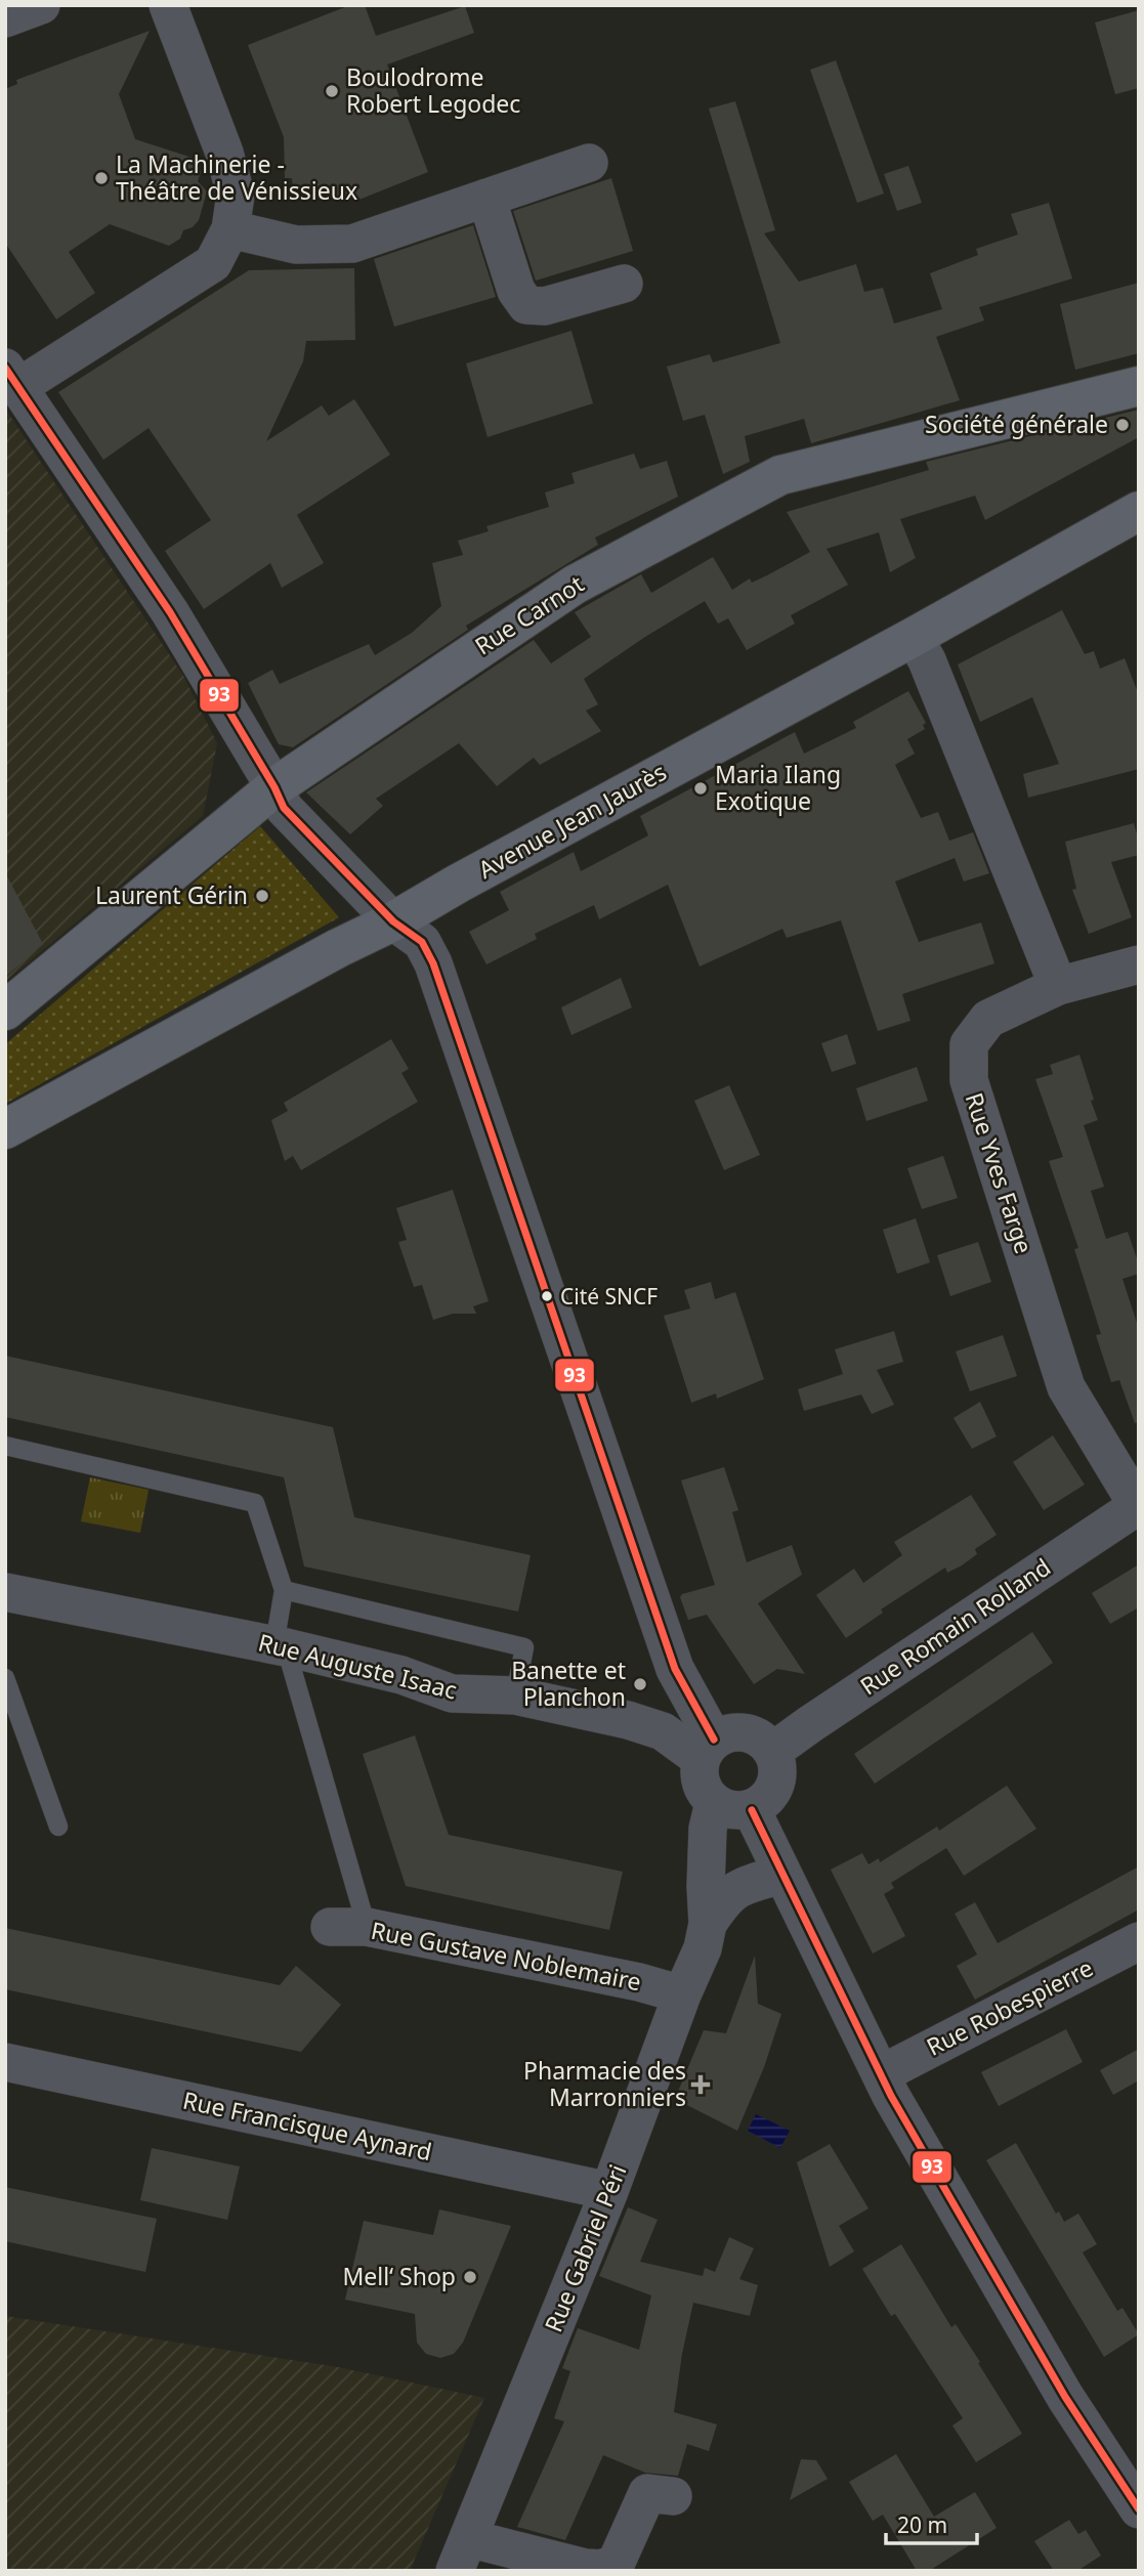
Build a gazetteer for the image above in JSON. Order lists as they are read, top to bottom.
{
  "streets": {
    "main road": ["Rue Carnot", "Avenue Jean Jaurès"],
    "street": [
      "Rue Yves Farge",
      "Rue Romain Rolland",
      "Rue Auguste Isaac",
      "Rue Gustave Noblemaire",
      "Rue Robespierre",
      "Rue Francisque Aynard",
      "Rue Gabriel Péri"
    ]
  },
  "crossings": [
    ["Rue Yves Farge", "Rue Romain Rolland"],
    ["Rue Romain Rolland", "Rue Auguste Isaac"],
    ["Rue Romain Rolland", "Rue Gabriel Péri"],
    ["Rue Auguste Isaac", "Rue Gabriel Péri"],
    ["Rue Gustave Noblemaire", "Rue Gabriel Péri"],
    ["Rue Francisque Aynard", "Rue Gabriel Péri"]
  ],
  "places": {
    "other": [
      "Boulodrome Robert Legodec",
      "La Machinerie - Théâtre de Vénissieux",
      "Société générale",
      "Maria Ilang Exotique",
      "Laurent Gérin",
      "Cité SNCF",
      "Banette et Planchon",
      "Mell‘ Shop"
    ],
    "health": ["Pharmacie des Marronniers"]
  },
  "lines": ["transit line 93"],
  "scale_bar": "20 m"
}
